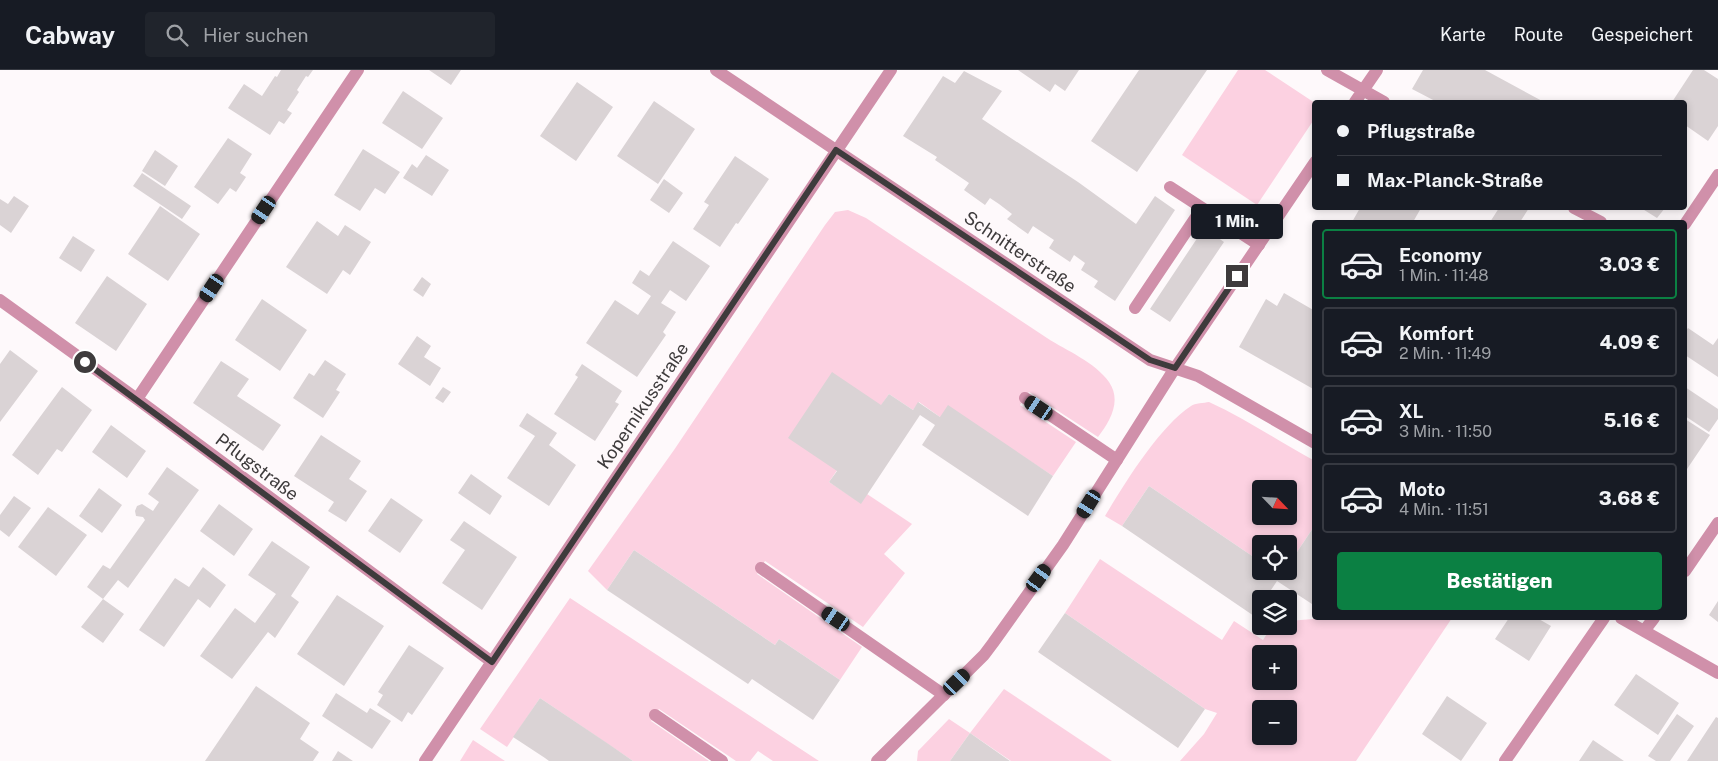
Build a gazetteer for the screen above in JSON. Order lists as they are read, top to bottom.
{
  "streets": {
    "street": ["Schnitterstraße", "Kopernikusstraße", "Pflugstraße"]
  },
  "crossings": [
    ["Schnitterstraße", "Kopernikusstraße"],
    ["Kopernikusstraße", "Pflugstraße"]
  ],
  "north": "bottom right",
  "page": {
    "header": "Cabway",
    "search": "Hier suchen",
    "nav": ["Karte", "Route", "Gespeichert"],
    "banner": ["Pflugstraße", "Max-Planck-Straße"],
    "bubble": "1 Min.",
    "list": [
      {
        "name": "Economy",
        "note": "1 Min. · 11:48",
        "value": "3.03 €"
      },
      {
        "name": "Komfort",
        "note": "2 Min. · 11:49",
        "value": "4.09 €"
      },
      {
        "name": "XL",
        "note": "3 Min. · 11:50",
        "value": "5.16 €"
      },
      {
        "name": "Moto",
        "note": "4 Min. · 11:51",
        "value": "3.68 €"
      }
    ],
    "map_buttons": ["+", "−"],
    "buttons": "Bestätigen"
  }
}
